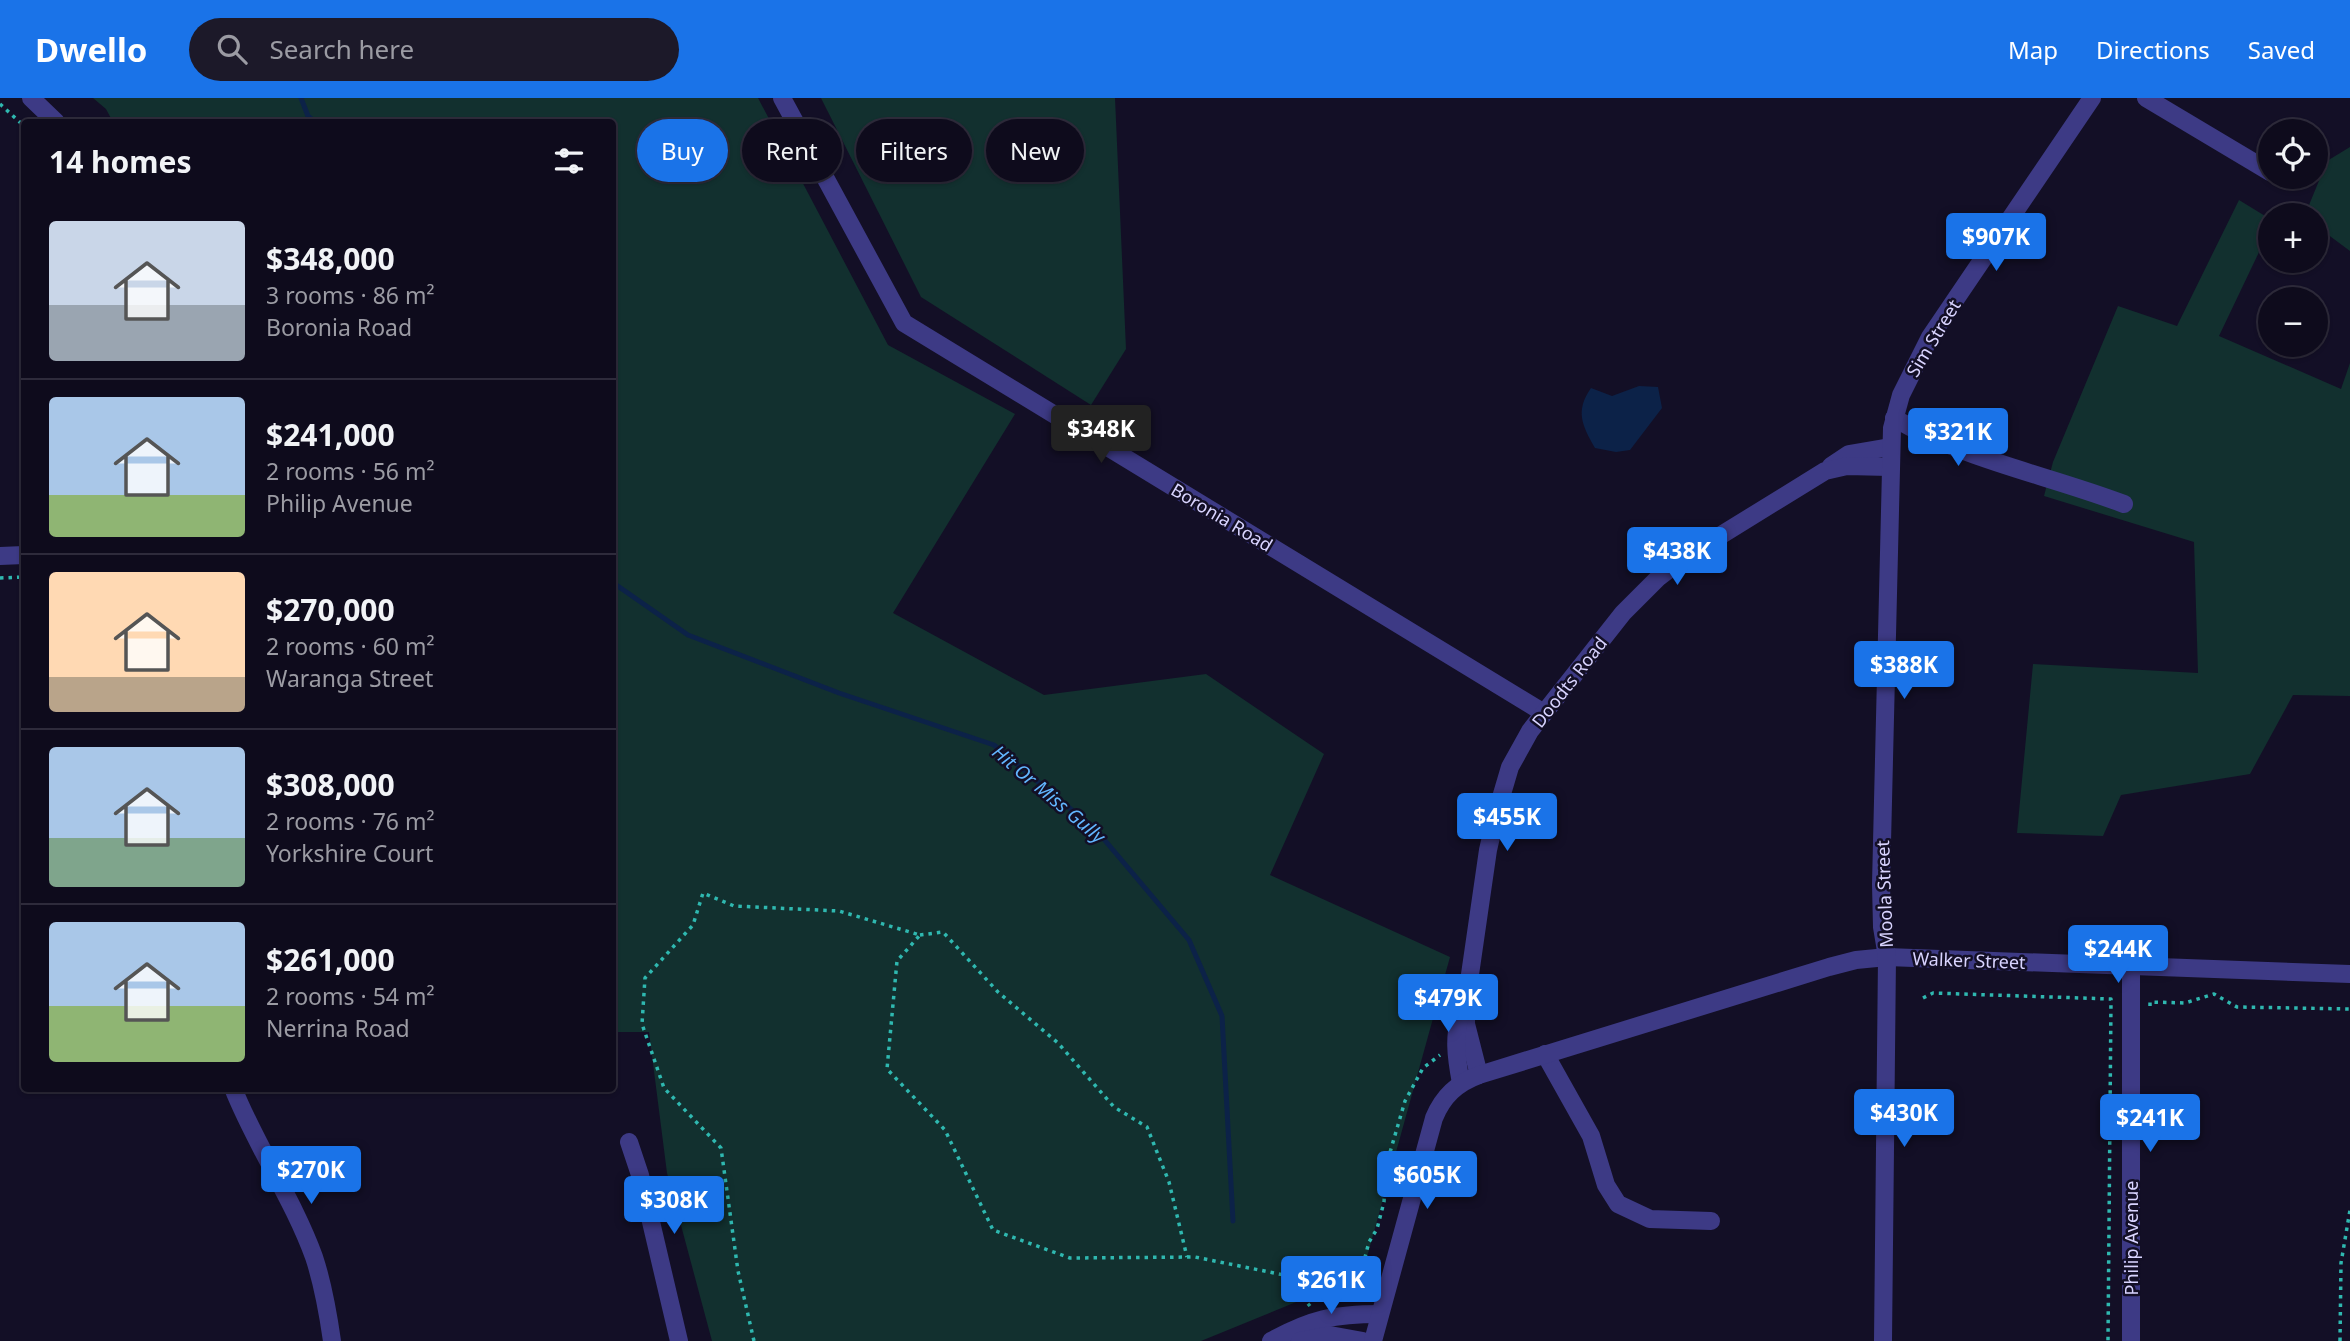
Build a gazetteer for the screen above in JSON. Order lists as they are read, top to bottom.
{
  "streets": {
    "street": [
      "Sim Street",
      "Boronia Road",
      "Doodts Road",
      "Moola Street",
      "Walker Street",
      "Philip Avenue"
    ]
  },
  "crossings": [
    ["Sim Street", "Doodts Road"],
    ["Sim Street", "Moola Street"],
    ["Boronia Road", "Doodts Road"],
    ["Doodts Road", "Moola Street"],
    ["Doodts Road", "Walker Street"],
    ["Moola Street", "Walker Street"],
    ["Walker Street", "Philip Avenue"]
  ],
  "water": ["Hit Or Miss Gully"],
  "page": {
    "header": "Dwello",
    "search": "Search here",
    "nav": ["Map", "Directions", "Saved"],
    "map_buttons": ["+", "−"],
    "chip": [
      "Buy",
      "Rent",
      "Filters",
      "New"
    ],
    "heading": "14 homes",
    "list": [
      {
        "name": "$348,000",
        "note": "3 rooms · 86 m² · Boronia Road"
      },
      {
        "name": "$241,000",
        "note": "2 rooms · 56 m² · Philip Avenue"
      },
      {
        "name": "$270,000",
        "note": "2 rooms · 60 m² · Waranga Street"
      },
      {
        "name": "$308,000",
        "note": "2 rooms · 76 m² · Yorkshire Court"
      },
      {
        "name": "$261,000",
        "note": "2 rooms · 54 m² · Nerrina Road"
      }
    ],
    "price": [
      "$907K",
      "$348K",
      "$321K",
      "$438K",
      "$388K",
      "$455K",
      "$244K",
      "$479K",
      "$430K",
      "$241K",
      "$270K",
      "$605K",
      "$308K",
      "$261K"
    ]
  }
}
